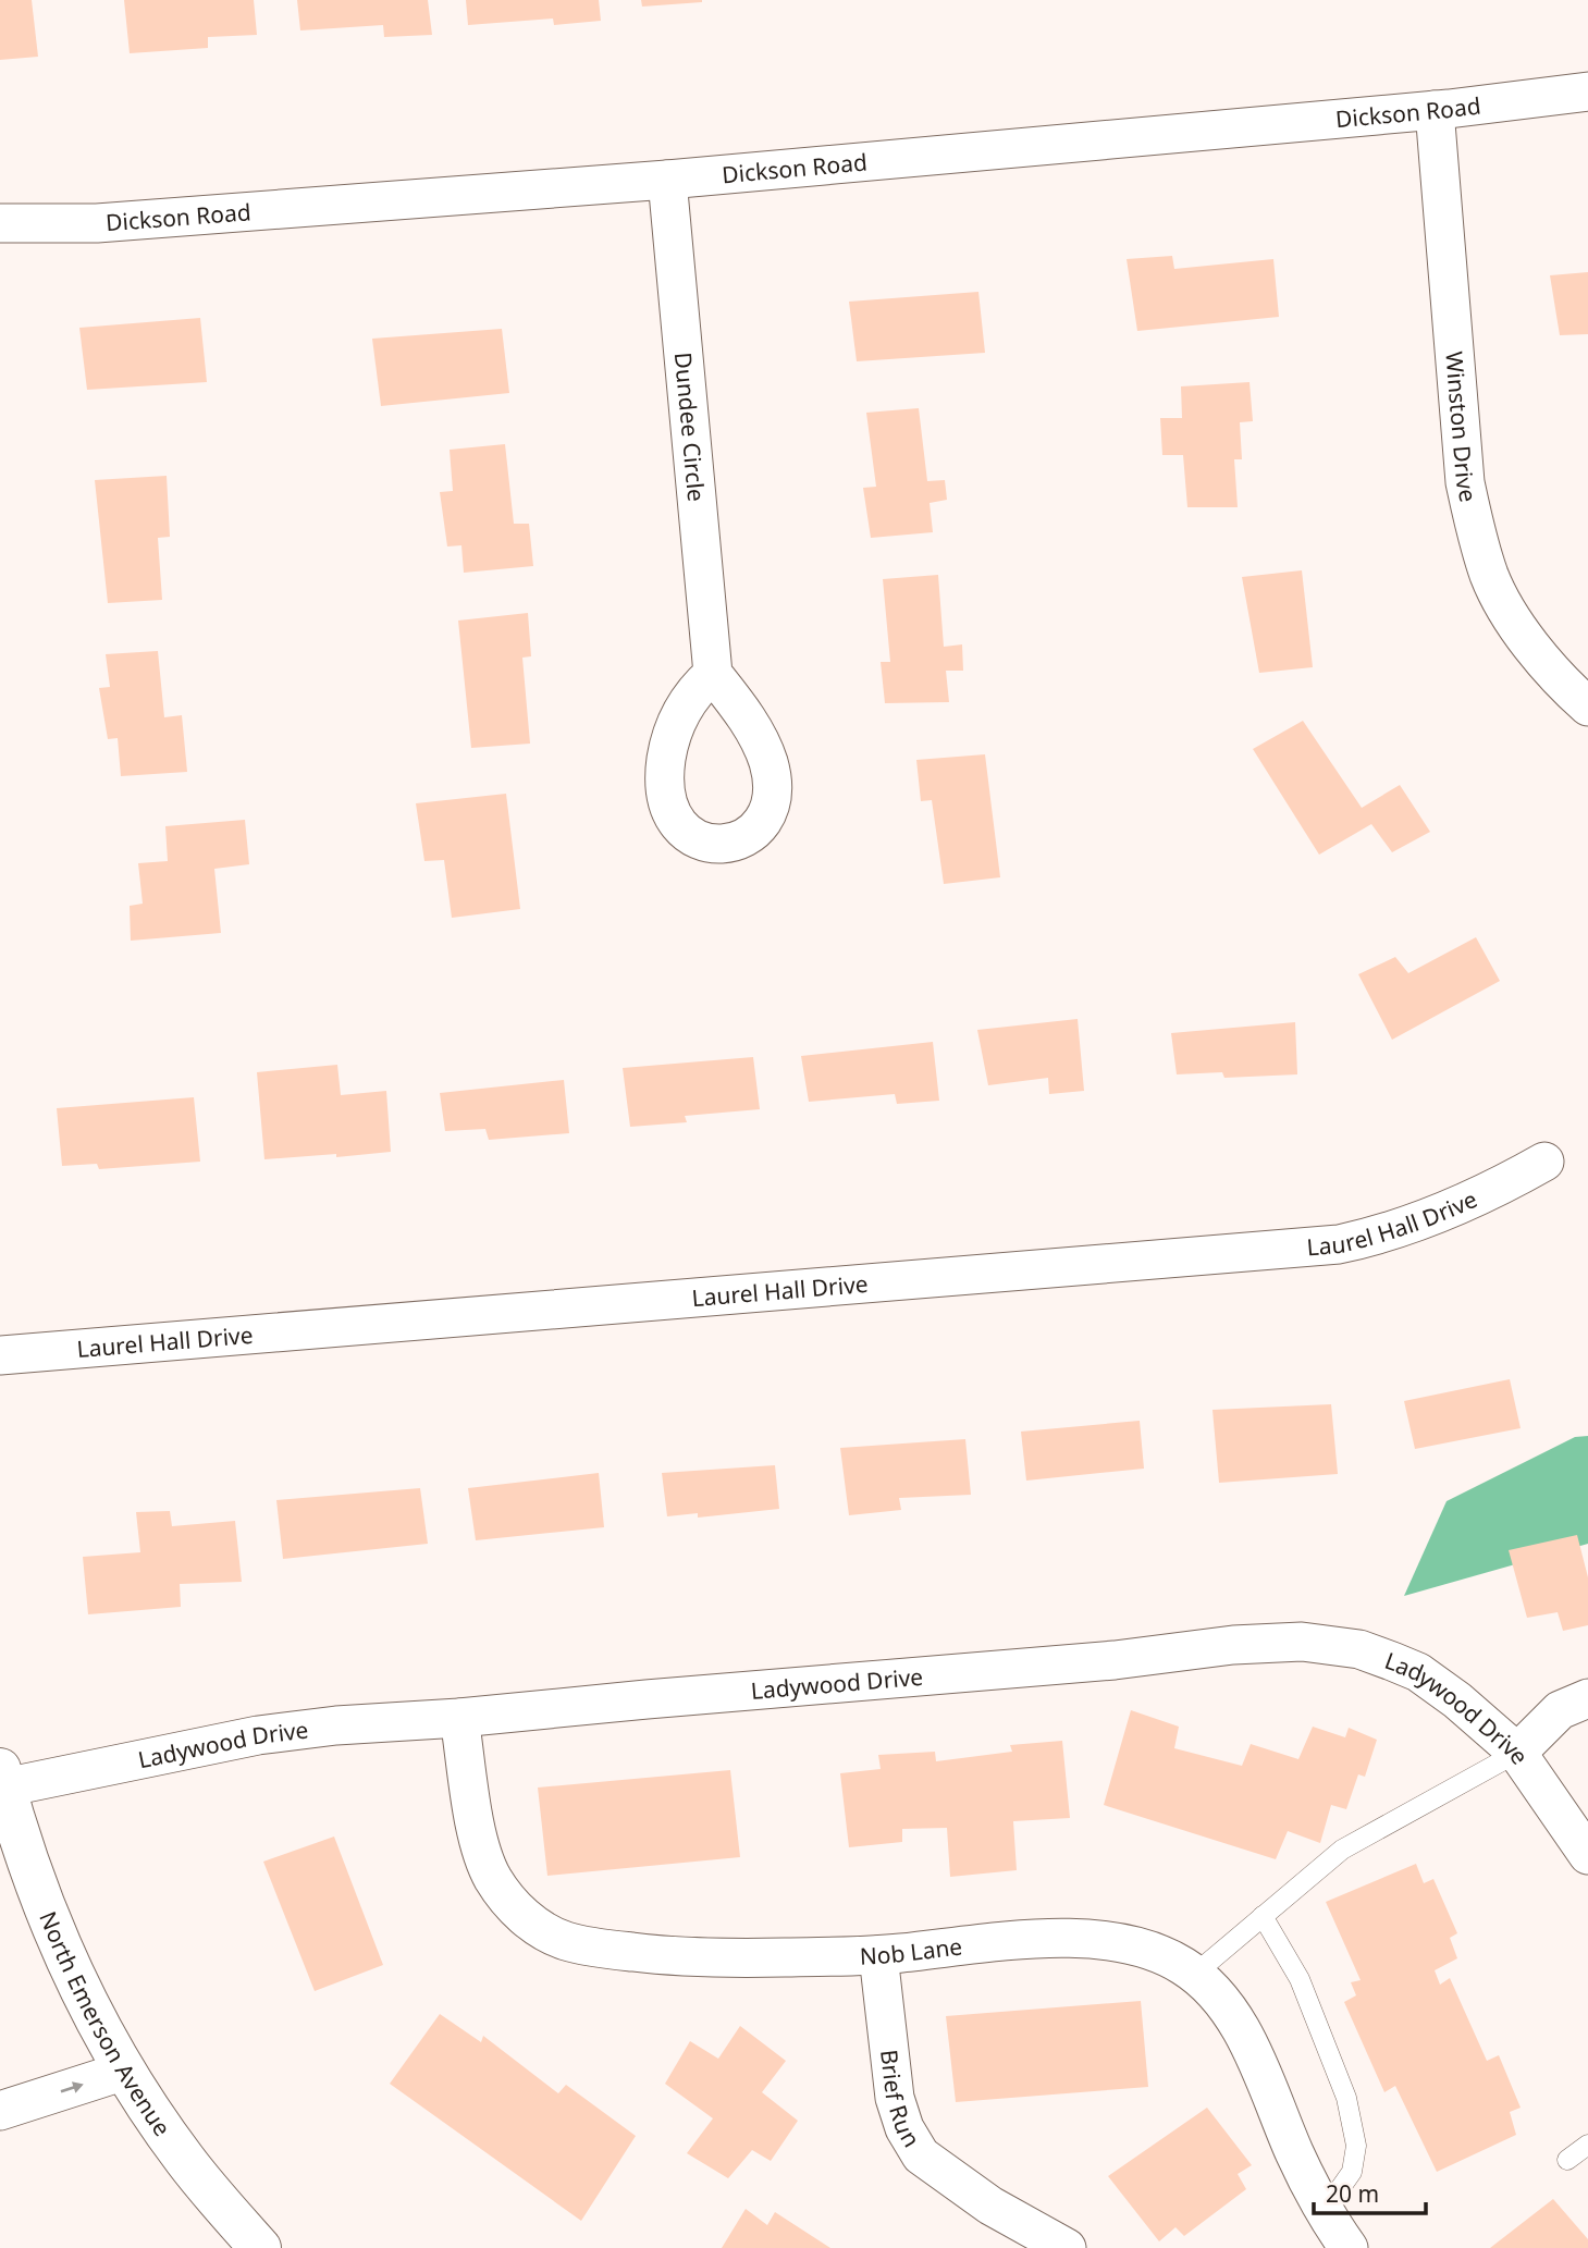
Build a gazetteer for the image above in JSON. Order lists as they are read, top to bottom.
{
  "streets": {
    "main road": ["North Emerson Avenue"],
    "street": [
      "Dickson Road",
      "Winston Drive",
      "Dundee Circle",
      "Laurel Hall Drive",
      "Ladywood Drive",
      "Nob Lane",
      "Brief Run"
    ]
  },
  "crossings": [
    ["Dickson Road", "Winston Drive"],
    ["Dickson Road", "Dundee Circle"],
    ["Ladywood Drive", "Nob Lane"],
    ["Ladywood Drive", "North Emerson Avenue"],
    ["Nob Lane", "Brief Run"]
  ],
  "scale_bar": "20 m"
}
